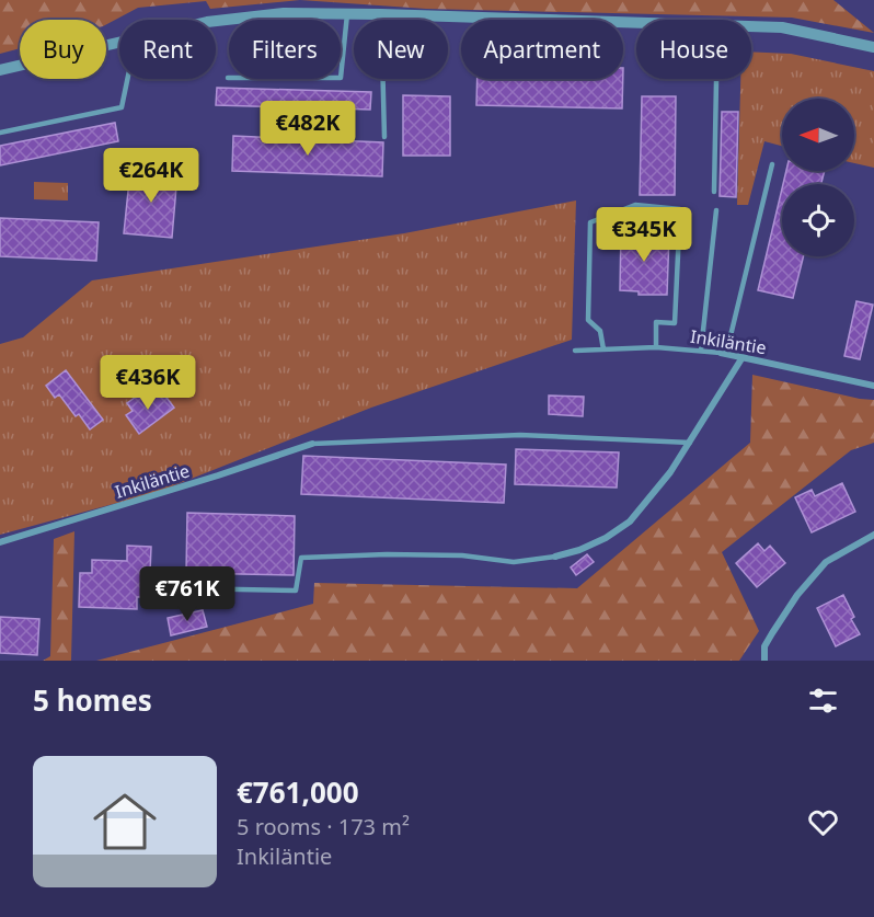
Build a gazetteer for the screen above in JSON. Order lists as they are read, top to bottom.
{
  "streets": {
    "street": ["Inkiläntie"]
  },
  "north": "left",
  "page": {
    "chip": [
      "Buy",
      "Rent",
      "Filters",
      "New",
      "Apartment",
      "House"
    ],
    "price": [
      "€482K",
      "€264K",
      "€345K",
      "€436K",
      "€761K"
    ],
    "heading": "5 homes",
    "list": [
      {
        "name": "€761,000",
        "note": "5 rooms · 173 m² · Inkiläntie"
      }
    ]
  }
}
